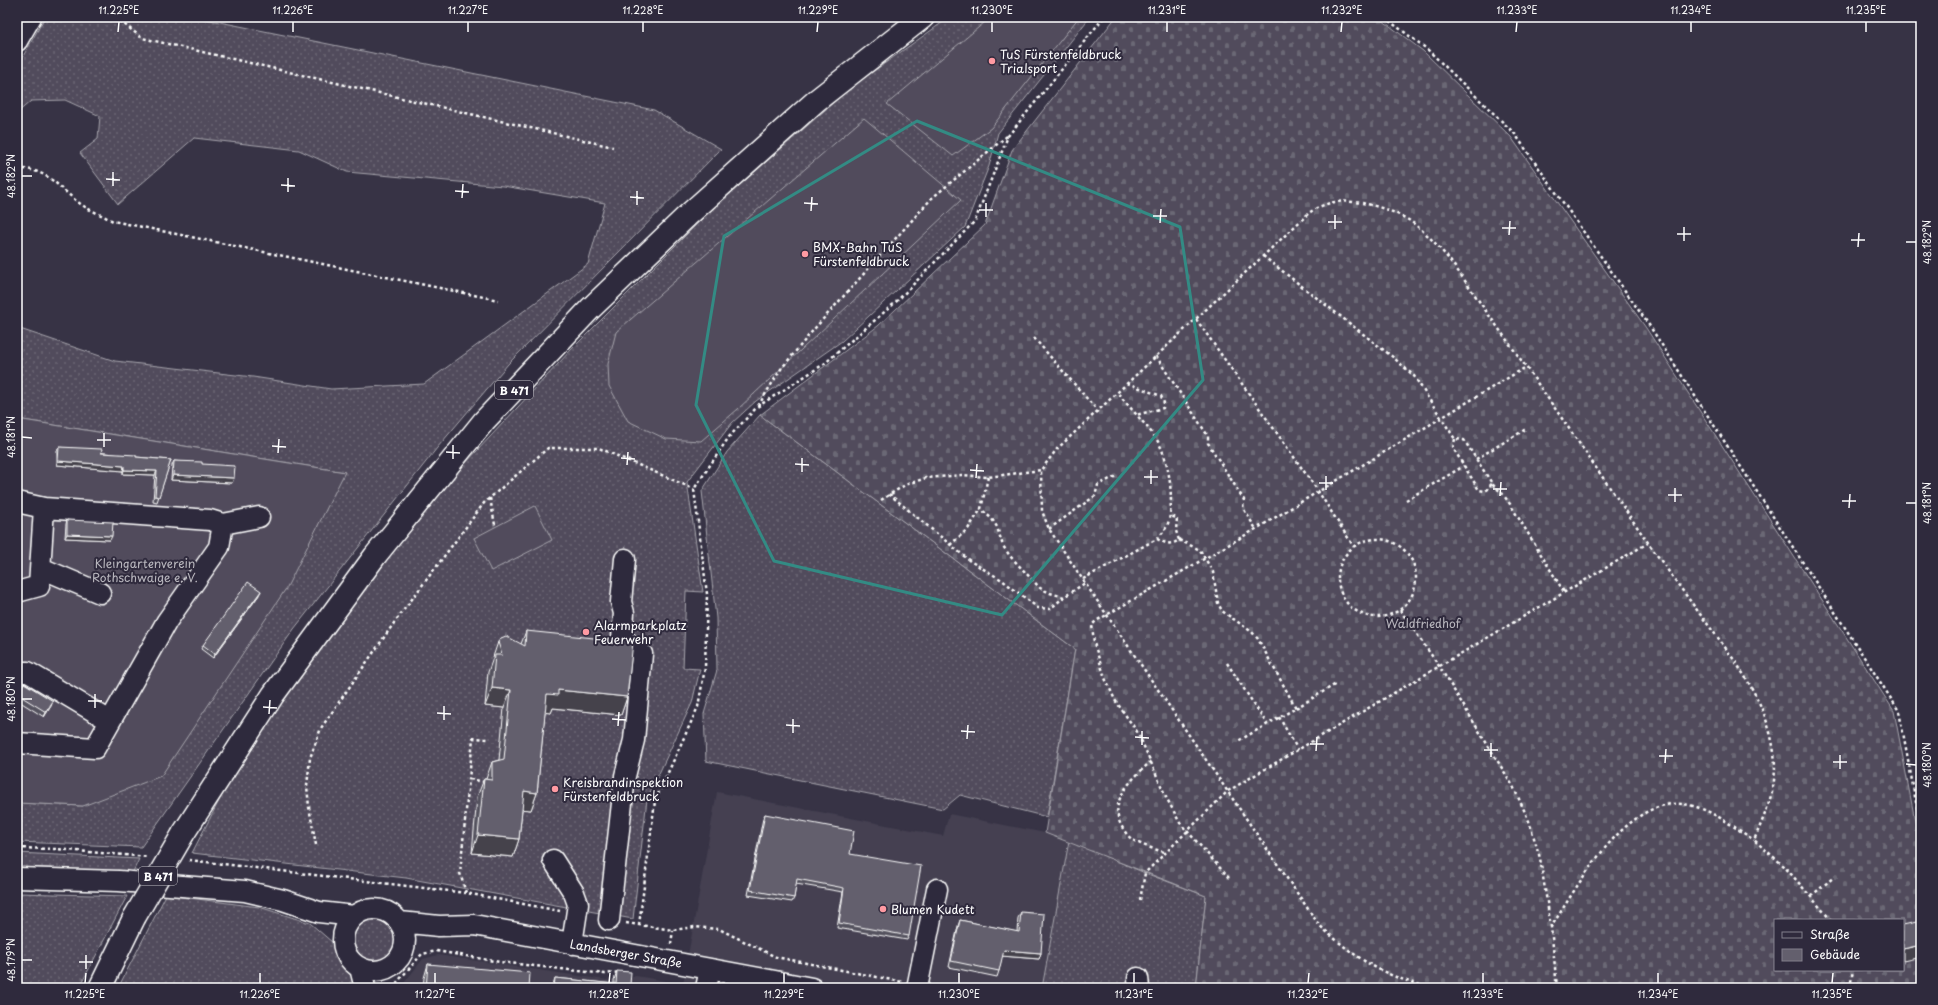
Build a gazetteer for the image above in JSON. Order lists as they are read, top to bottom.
{
  "streets": {
    "highway": ["B 471"],
    "street": ["Landsberger Straße"]
  },
  "parks": ["Kleingartenverein Rothschwaige e. V.", "Waldfriedhof"],
  "places": [
    "TuS Fürstenfeldbruck Trialsport",
    "BMX-Bahn TuS Fürstenfeldbruck",
    "Alarmparkplatz Feuerwehr",
    "Kreisbrandinspektion Fürstenfeldbruck",
    "Blumen Kudett"
  ],
  "legend": ["Straße", "Gebäude"],
  "coordinates": [
    "11.225°E",
    "11.226°E",
    "11.227°E",
    "11.228°E",
    "11.229°E",
    "11.230°E",
    "11.231°E",
    "11.232°E",
    "11.233°E",
    "11.234°E",
    "11.235°E",
    "48.182°N",
    "48.181°N",
    "48.180°N",
    "48.179°N"
  ]
}
